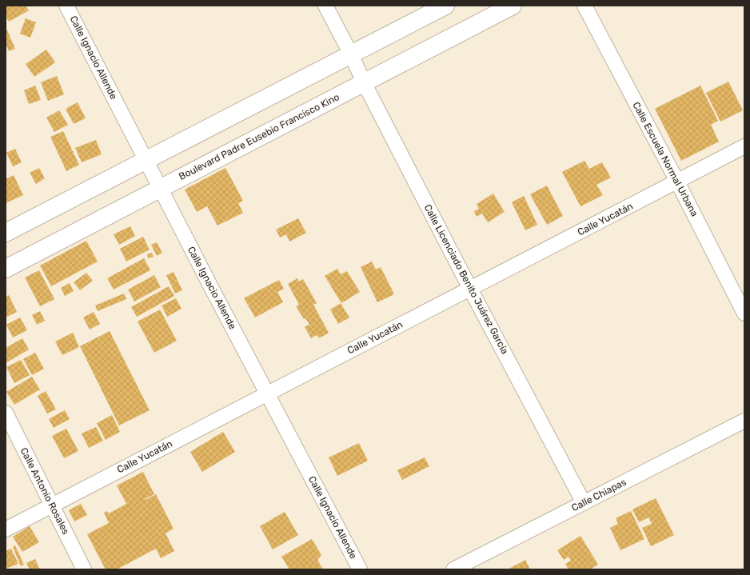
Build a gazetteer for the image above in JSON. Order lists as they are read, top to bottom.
{
  "streets": {
    "street": [
      "Calle Ignacio Allende",
      "Boulevard Padre Eusebio Francisco Kino",
      "Calle Escuela Normal Urbana",
      "Calle Yucatán",
      "Calle Licenciado Benito Juárez García",
      "Calle Antonio Rosales",
      "Calle Chiapas"
    ]
  },
  "crossings": [
    ["Calle Ignacio Allende", "Boulevard Padre Eusebio Francisco Kino"],
    ["Calle Ignacio Allende", "Calle Yucatán"],
    ["Boulevard Padre Eusebio Francisco Kino", "Calle Licenciado Benito Juárez García"],
    ["Calle Escuela Normal Urbana", "Calle Yucatán"],
    ["Calle Yucatán", "Calle Licenciado Benito Juárez García"],
    ["Calle Yucatán", "Calle Antonio Rosales"],
    ["Calle Licenciado Benito Juárez García", "Calle Chiapas"]
  ]
}
